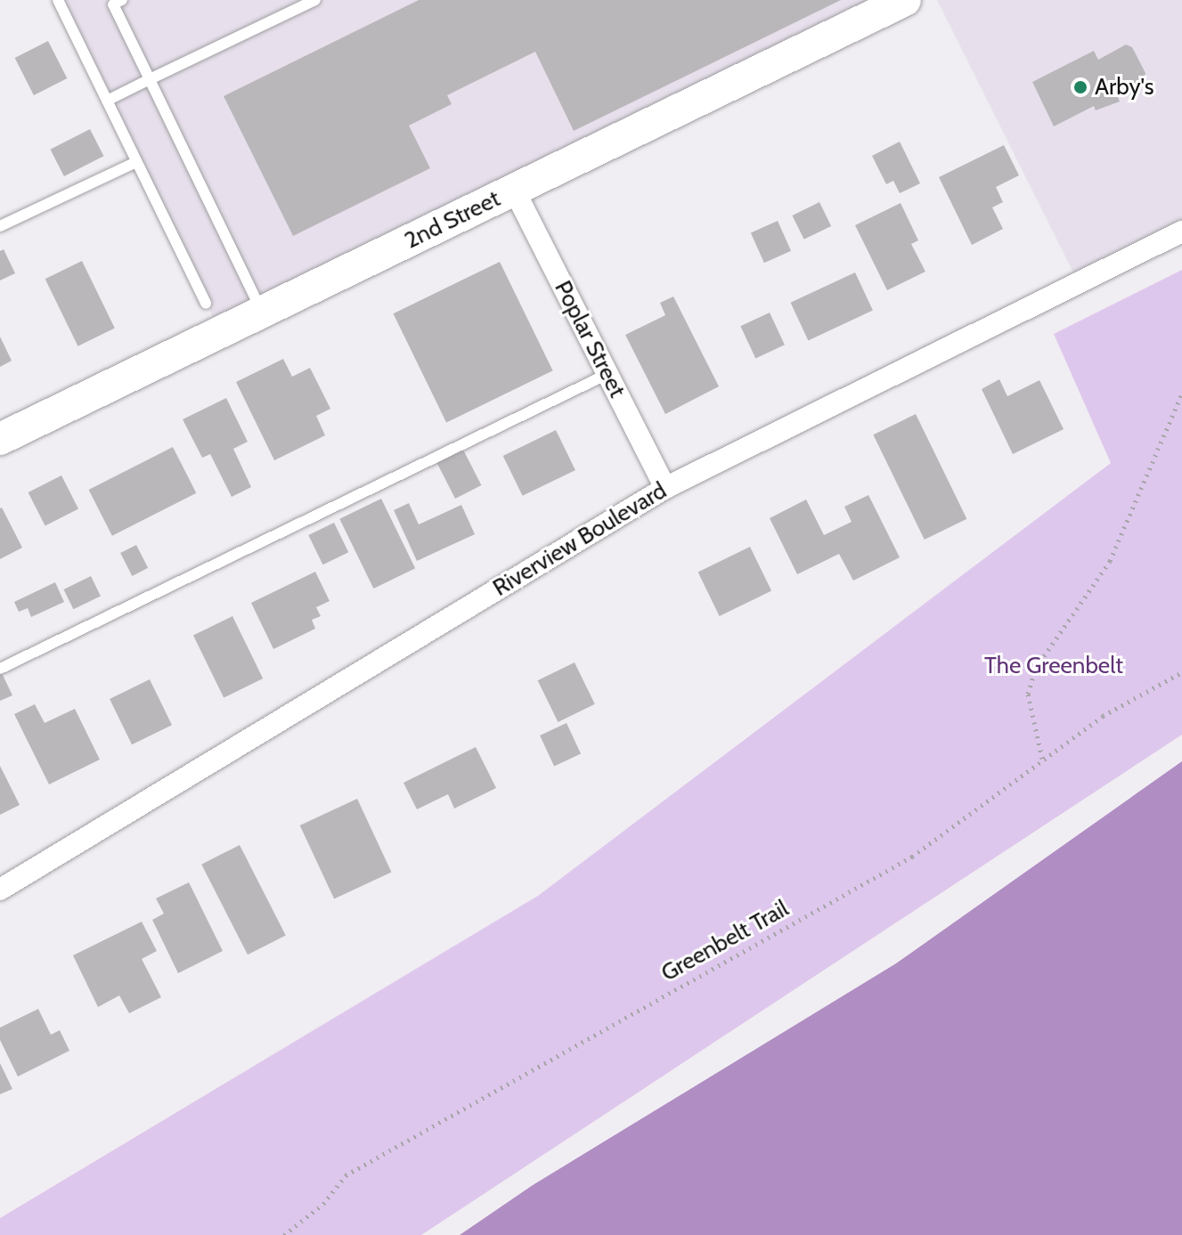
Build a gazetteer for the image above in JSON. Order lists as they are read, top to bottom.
{
  "streets": {
    "street": ["2nd Street", "Poplar Street", "Riverview Boulevard"],
    "path": ["Greenbelt Trail"]
  },
  "crossings": [
    ["2nd Street", "Poplar Street"],
    ["Poplar Street", "Riverview Boulevard"]
  ],
  "parks": ["The Greenbelt"],
  "places": ["Arby's"]
}
